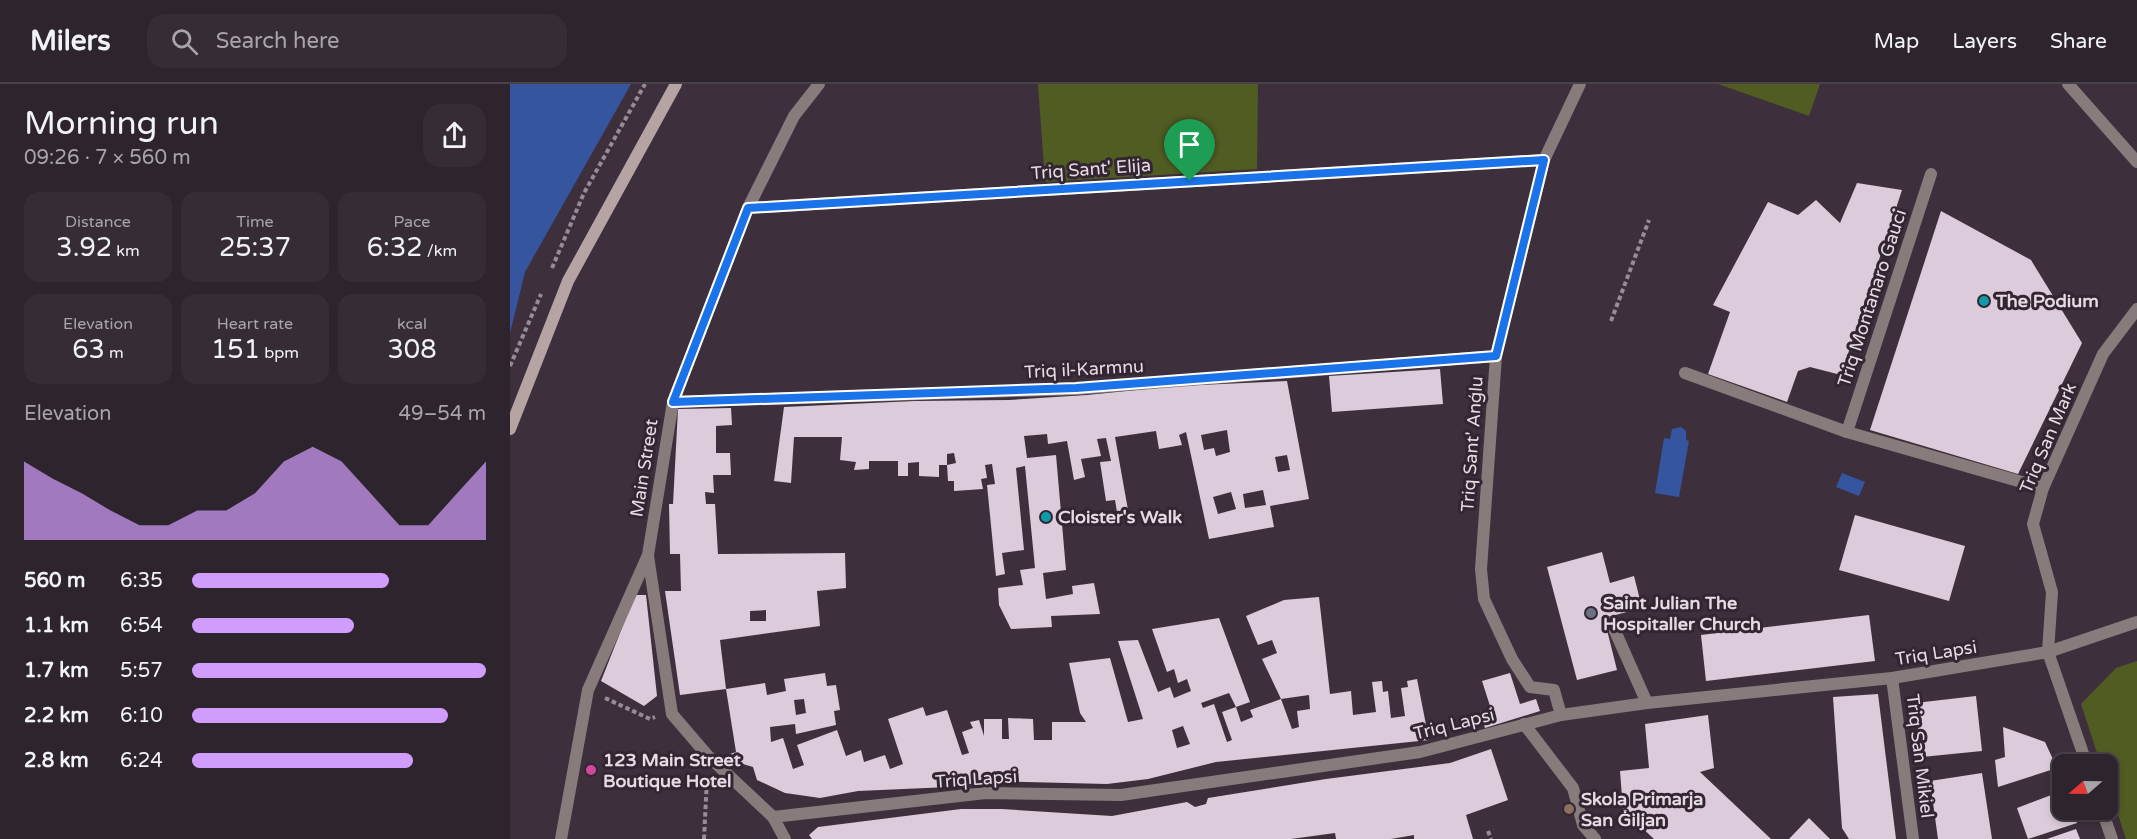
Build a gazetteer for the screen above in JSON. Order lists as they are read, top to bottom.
{
  "streets": {
    "street": [
      "Triq Sant' Elija",
      "Triq Montanaro Gauci",
      "Triq il-Karmnu",
      "Triq San Mark",
      "Triq Sant' Anǵlu",
      "Main Street",
      "Triq Lapsi",
      "Triq San Mikiel"
    ]
  },
  "crossings": [
    ["Triq Sant' Elija", "Triq Sant' Anǵlu"],
    ["Triq Sant' Elija", "Main Street"],
    ["Triq il-Karmnu", "Triq Sant' Anǵlu"],
    ["Triq il-Karmnu", "Main Street"],
    ["Triq San Mark", "Triq Lapsi"],
    ["Triq Sant' Anǵlu", "Triq Lapsi"],
    ["Triq Lapsi", "Triq San Mikiel"]
  ],
  "places": [
    "The Podium",
    "Cloister's Walk",
    "Saint Julian The Hospitaller Church",
    "123 Main Street Boutique Hotel",
    "Skola Primarja San Ġiljan"
  ],
  "north": "left",
  "page": {
    "header": "Milers",
    "search": "Search here",
    "nav": ["Map", "Layers", "Share"],
    "heading": ["Morning run", "09:26 · 7 × 560 m"],
    "stats": [
      ["Distance", "3.92 km"],
      ["Time", "25:37"],
      ["Pace", "6:32 /km"],
      ["Elevation", "63 m"],
      ["Heart rate", "151 bpm"],
      ["kcal", "308"]
    ],
    "chart": ["Elevation", "49–54 m"],
    "list": [
      {
        "name": "560 m",
        "note": "6:35"
      },
      {
        "name": "1.1 km",
        "note": "6:54"
      },
      {
        "name": "1.7 km",
        "note": "5:57"
      },
      {
        "name": "2.2 km",
        "note": "6:10"
      },
      {
        "name": "2.8 km",
        "note": "6:24"
      }
    ]
  }
}
